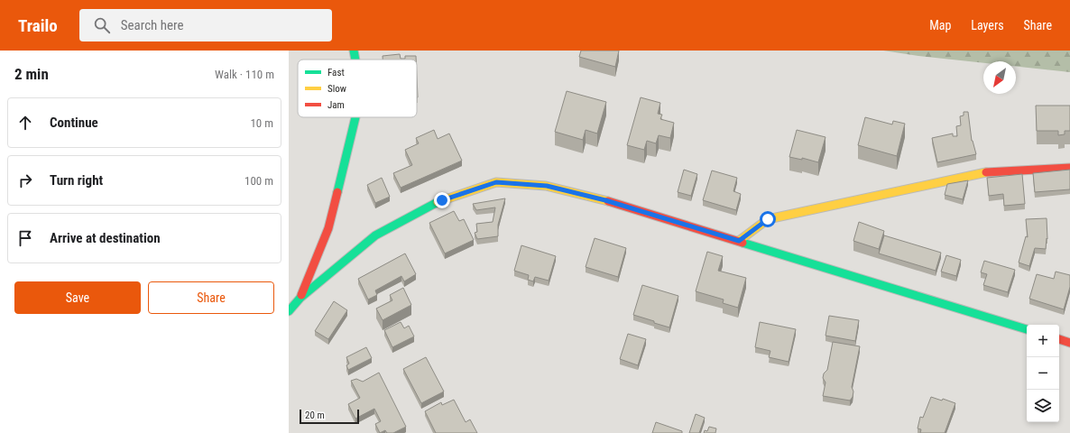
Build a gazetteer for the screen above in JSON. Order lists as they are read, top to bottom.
{
  "legend": ["Fast", "Slow", "Jam"],
  "scale_bar": "20 m",
  "north": "bottom left",
  "page": {
    "header": "Trailo",
    "search": "Search here",
    "nav": ["Map", "Layers", "Share"],
    "heading": ["2 min", "Walk · 110 m"],
    "list": [
      ["Continue", "10 m"],
      ["Turn right", "100 m"],
      "Arrive at destination"
    ],
    "buttons": ["Save", "Share"],
    "map_buttons": ["+", "−"],
    "scale": "20 m"
  }
}
